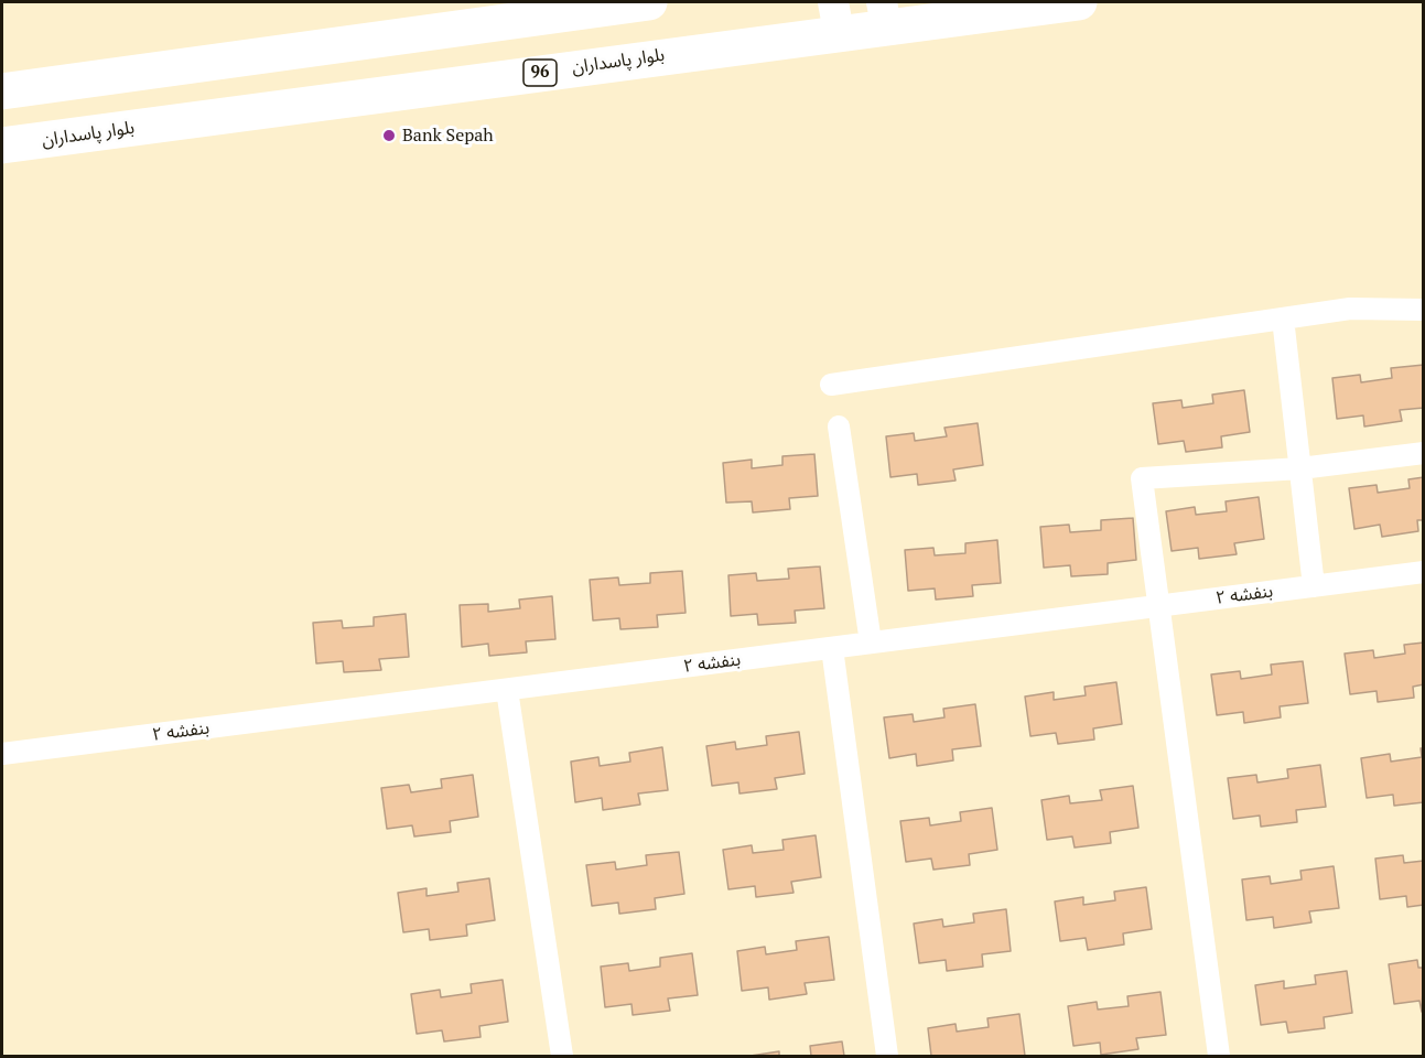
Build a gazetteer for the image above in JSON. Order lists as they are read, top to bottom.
{
  "streets": {
    "highway": ["بلوار پاسداران", "96"],
    "street": ["بنفشه ۲"]
  },
  "places": ["Bank Sepah"]
}
